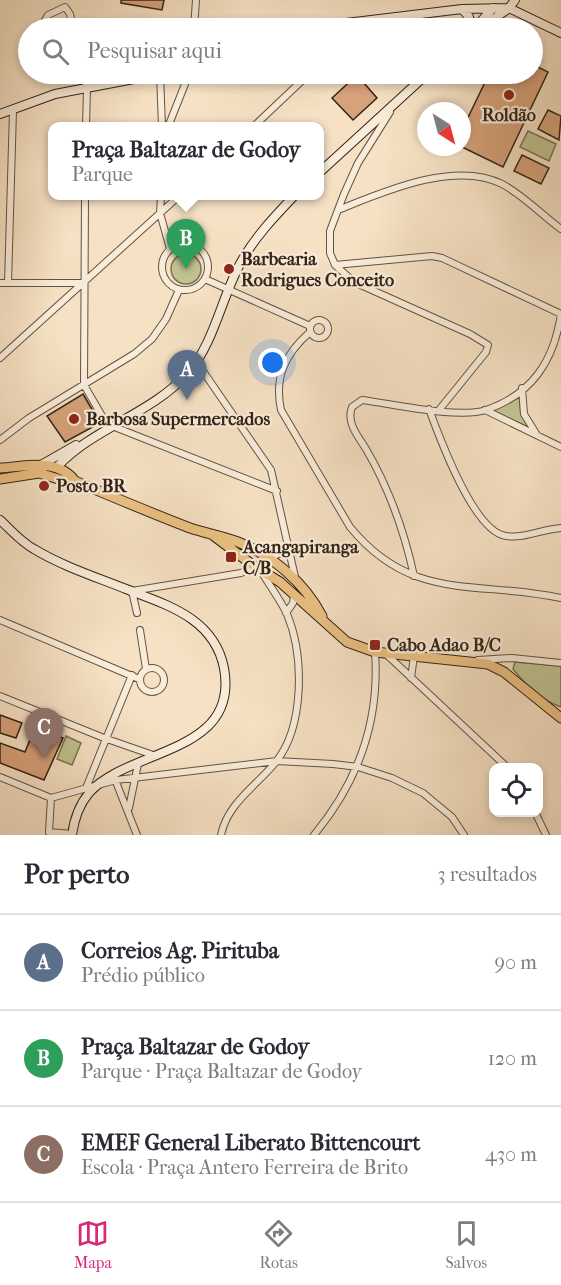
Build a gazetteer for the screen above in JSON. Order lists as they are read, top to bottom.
{
  "places": {
    "other": [
      "Roldão",
      "Barbearia Rodrigues Conceito",
      "Barbosa Supermercados",
      "Posto BR"
    ],
    "transit": ["Acangapiranga C/B", "Cabo Adao B/C"]
  },
  "north": "bottom right",
  "page": {
    "search": "Pesquisar aqui",
    "popup": ["Praça Baltazar de Godoy", "Parque"],
    "pins": ["B", "A", "C"],
    "heading": ["Por perto", "3 resultados"],
    "list": [
      {
        "mark": "A",
        "name": "Correios Ag. Pirituba",
        "note": "Prédio público",
        "value": "90 m"
      },
      {
        "mark": "B",
        "name": "Praça Baltazar de Godoy",
        "note": "Parque · Praça Baltazar de Godoy",
        "value": "120 m"
      },
      {
        "mark": "C",
        "name": "EMEF General Liberato Bittencourt",
        "note": "Escola · Praça Antero Ferreira de Brito",
        "value": "430 m"
      }
    ],
    "nav": ["Mapa", "Rotas", "Salvos"]
  }
}
